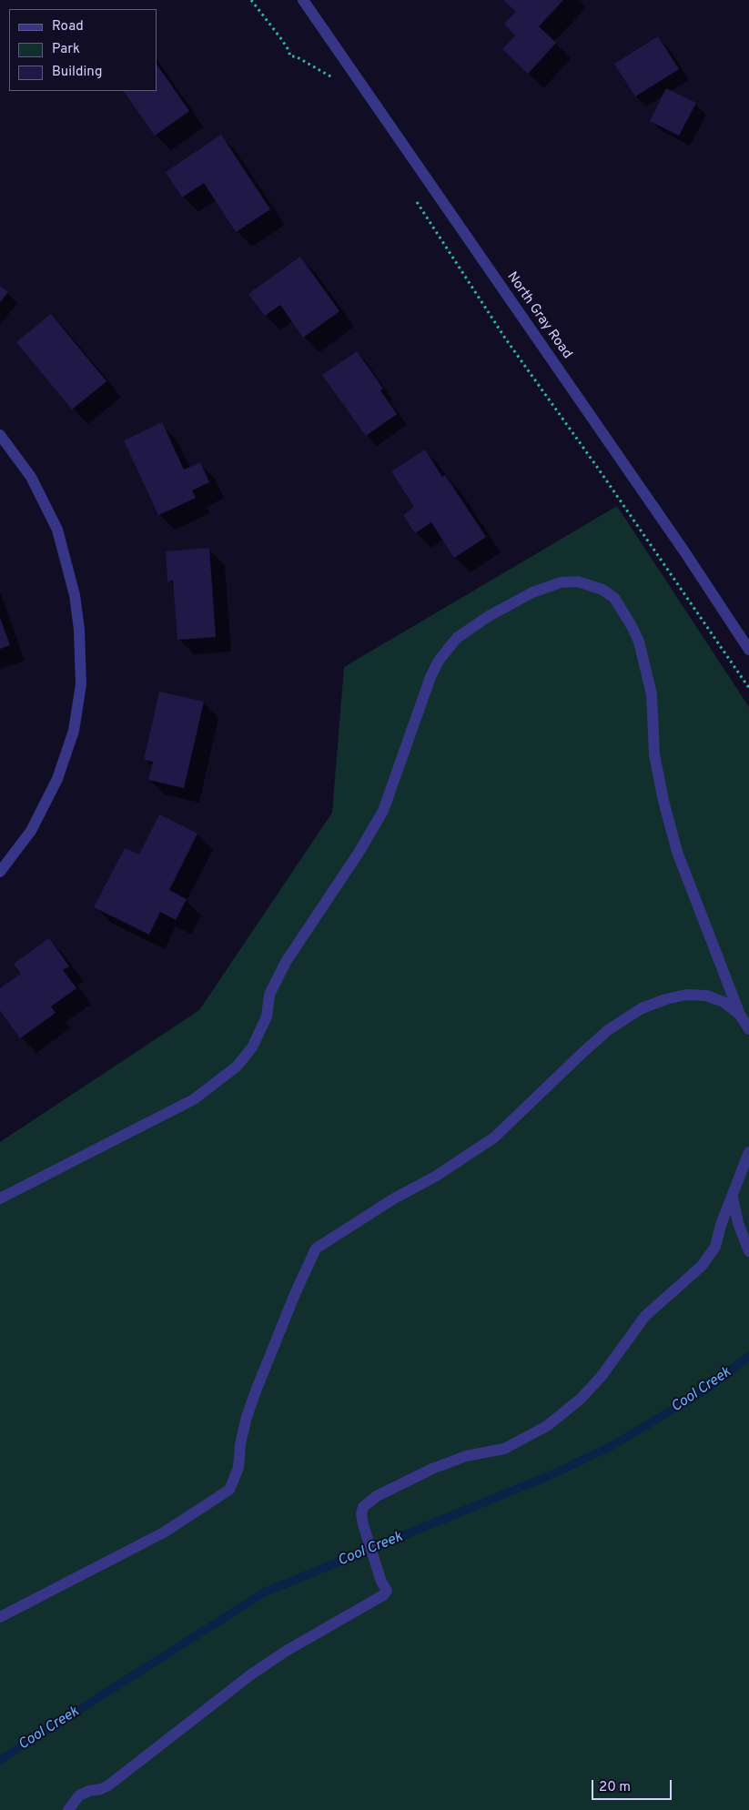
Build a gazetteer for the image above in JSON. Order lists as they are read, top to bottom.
{
  "streets": {
    "street": ["North Gray Road"]
  },
  "water": ["Cool Creek"],
  "legend": ["Road", "Park", "Building"],
  "scale_bar": "20 m"
}
